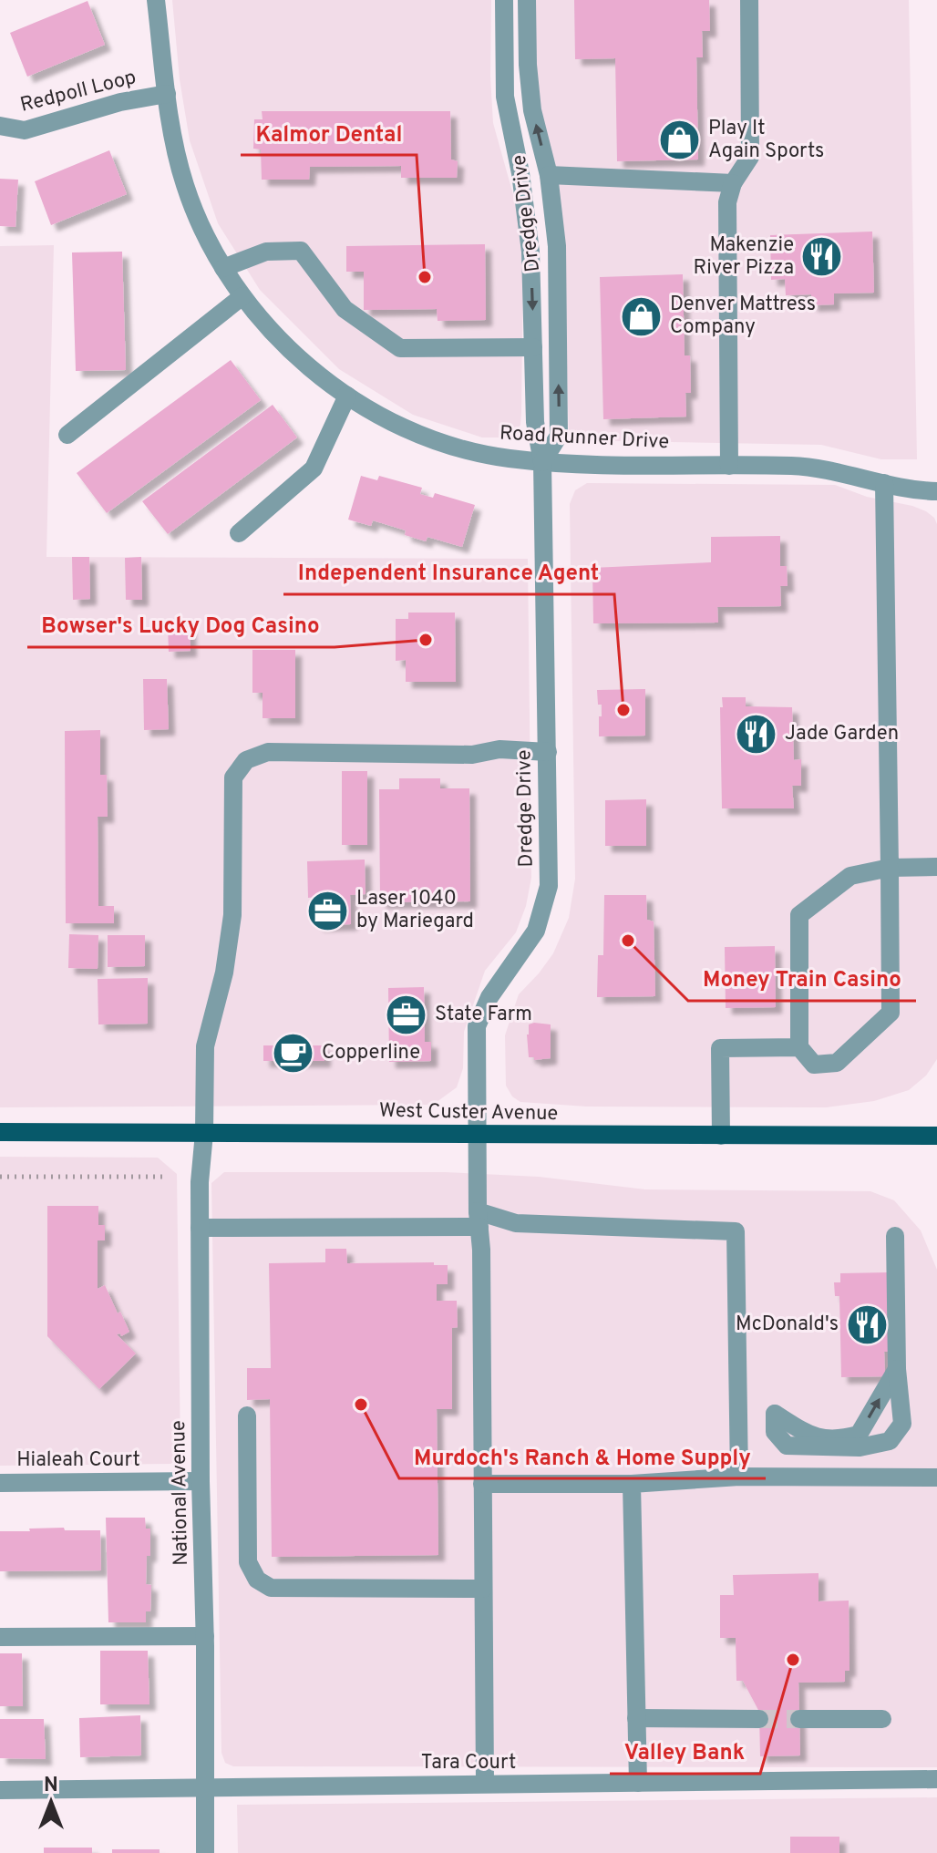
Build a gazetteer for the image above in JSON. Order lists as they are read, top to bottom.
{
  "streets": {
    "main road": ["West Custer Avenue"],
    "street": [
      "Redpoll Loop",
      "Dredge Drive",
      "Road Runner Drive",
      "Hialeah Court",
      "National Avenue",
      "Tara Court"
    ]
  },
  "crossings": [
    ["Redpoll Loop", "Road Runner Drive"],
    ["Dredge Drive", "Road Runner Drive"],
    ["Dredge Drive", "West Custer Avenue"],
    ["Dredge Drive", "National Avenue"],
    ["Dredge Drive", "Tara Court"],
    ["West Custer Avenue", "National Avenue"],
    ["Hialeah Court", "National Avenue"],
    ["National Avenue", "Tara Court"]
  ],
  "places": {
    "shop": ["Play It Again Sports", "Denver Mattress Company"],
    "restaurant": ["Makenzie River Pizza", "Jade Garden", "McDonald's"],
    "other": [
      "Kalmor Dental",
      "Bowser's Lucky Dog Casino",
      "Independent Insurance Agent",
      "Money Train Casino",
      "Murdoch's Ranch & Home Supply",
      "Valley Bank"
    ],
    "office": ["Laser 1040 by Mariegard", "State Farm"],
    "cafe": ["Copperline"]
  },
  "north": "top"
}
